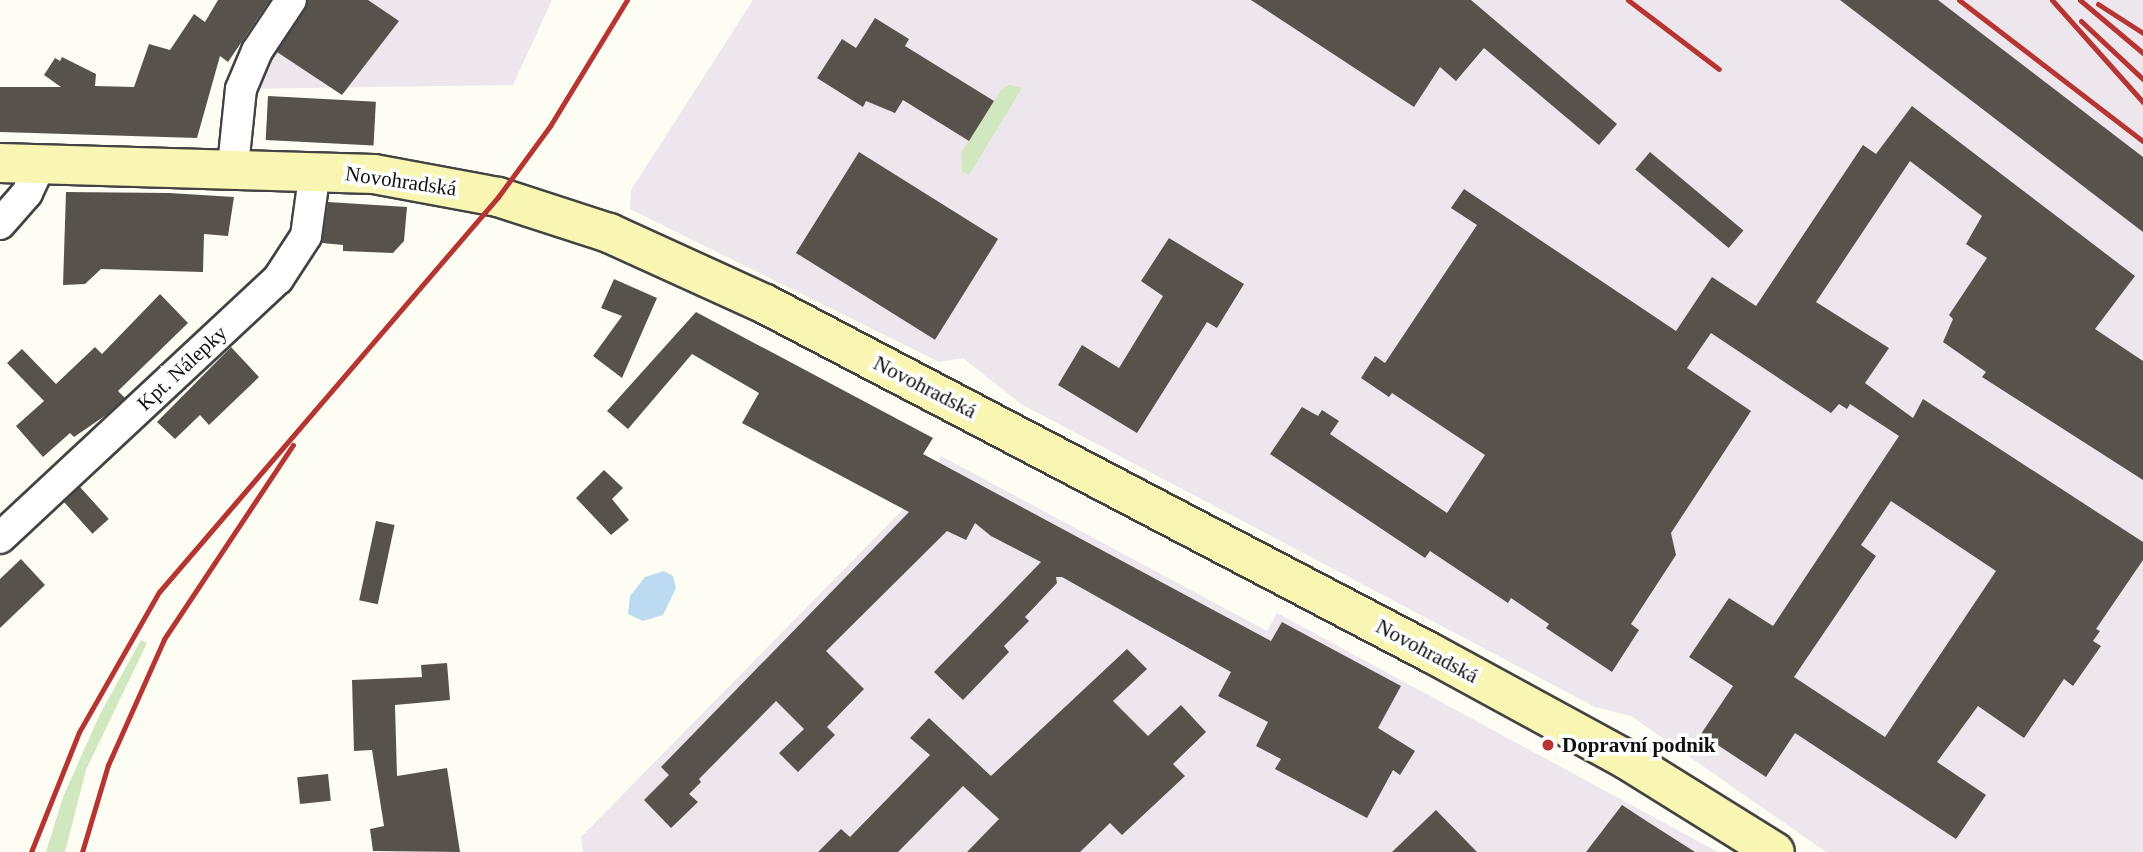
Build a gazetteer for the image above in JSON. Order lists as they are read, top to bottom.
{
  "streets": {
    "main road": ["Novohradská"],
    "street": ["Kpt. Nálepky"]
  },
  "crossings": [
    ["Novohradská", "Kpt. Nálepky"]
  ],
  "places": ["Dopravní podnik"]
}
